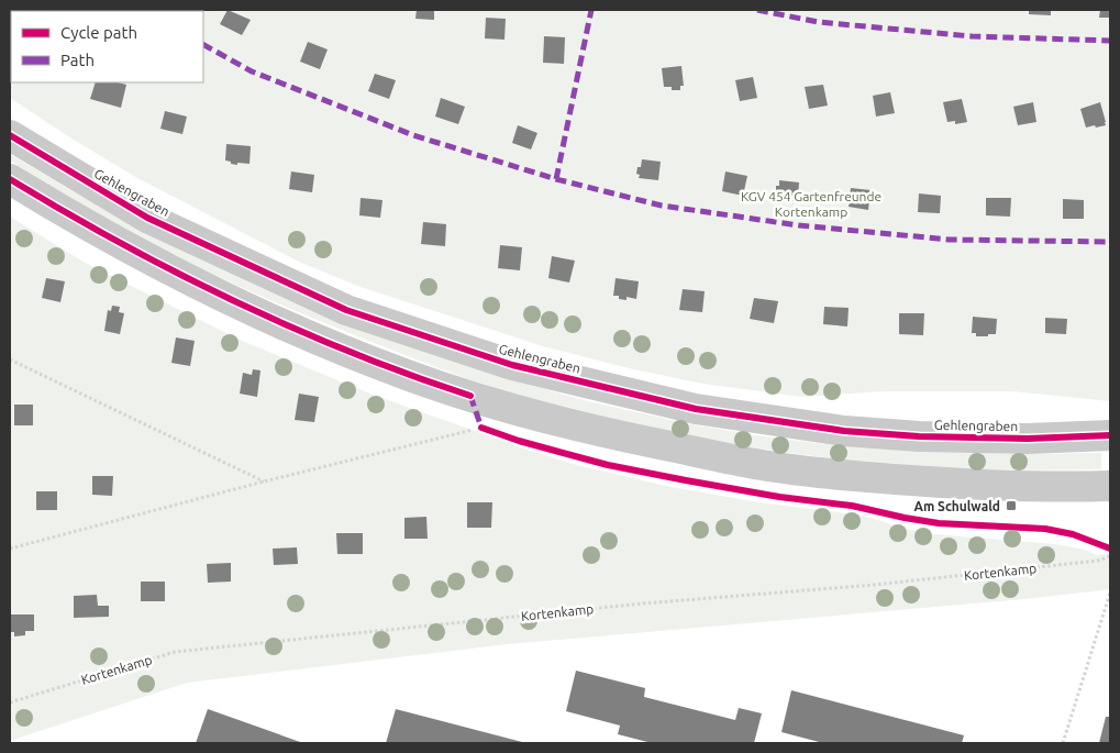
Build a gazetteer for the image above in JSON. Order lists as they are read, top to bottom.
{
  "streets": {
    "main road": ["Gehlengraben"],
    "path": ["Kortenkamp"]
  },
  "parks": ["KGV 454 Gartenfreunde Kortenkamp"],
  "places": {
    "transit": ["Am Schulwald"]
  },
  "legend": ["Cycle path", "Path"]
}
